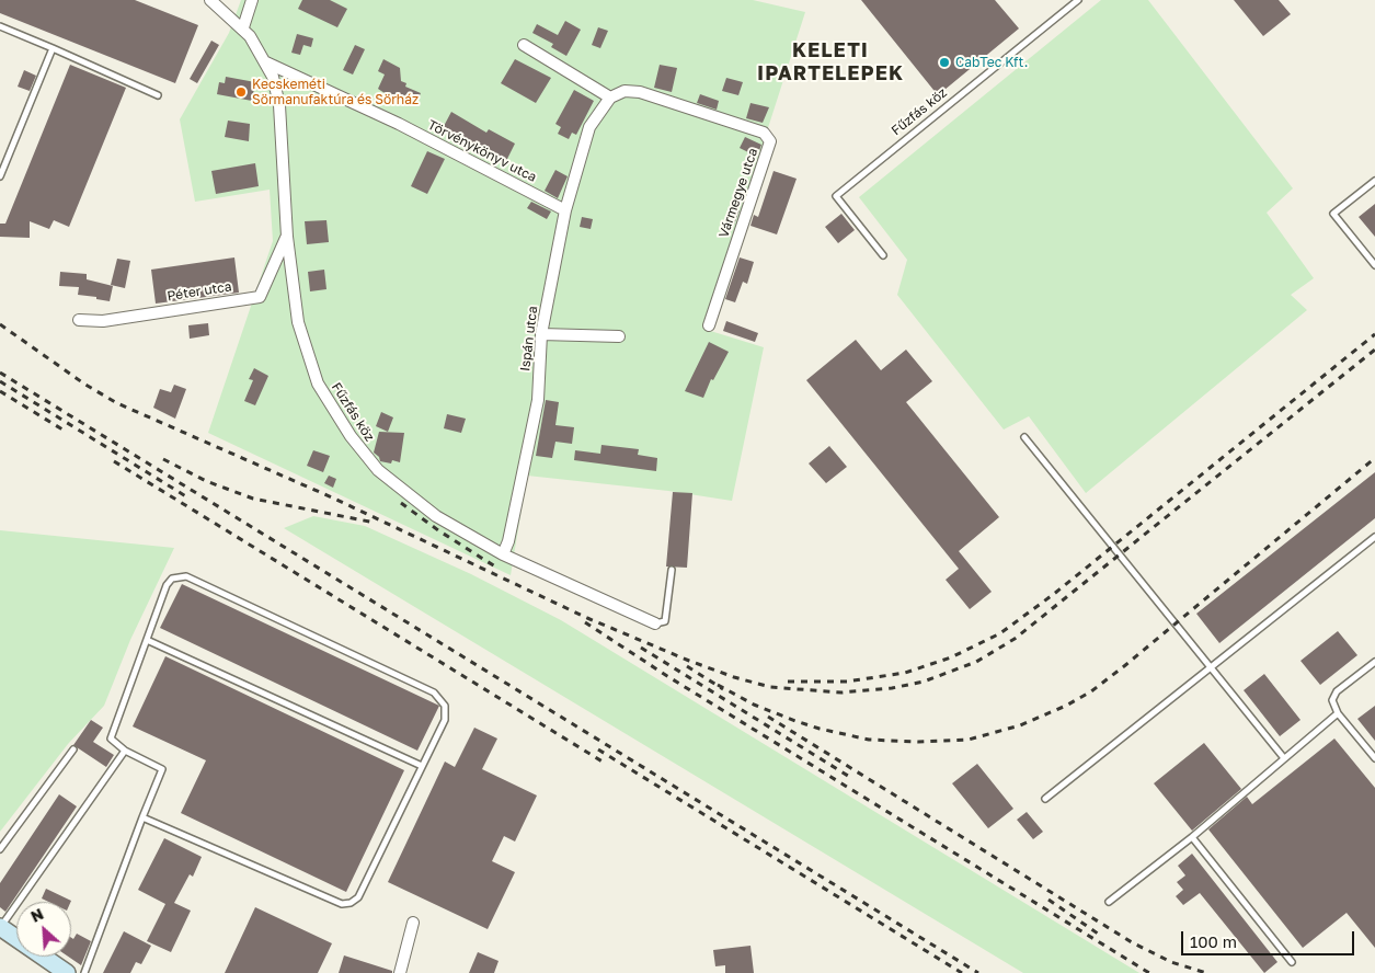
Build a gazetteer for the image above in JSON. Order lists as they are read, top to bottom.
{
  "streets": {
    "street": [
      "Fűzfás köz",
      "Törvénykönyv utca",
      "Vármegye utca",
      "Péter utca",
      "Ispán utca"
    ]
  },
  "crossings": [
    ["Fűzfás köz", "Törvénykönyv utca"],
    ["Fűzfás köz", "Péter utca"],
    ["Fűzfás köz", "Ispán utca"],
    ["Törvénykönyv utca", "Ispán utca"],
    ["Vármegye utca", "Ispán utca"]
  ],
  "districts": ["KELETI IPARTELEPEK"],
  "places": ["CabTec Kft.", "Kecskeméti Sörmanufaktúra és Sörház"],
  "scale_bar": "100 m",
  "north": "top left"
}
